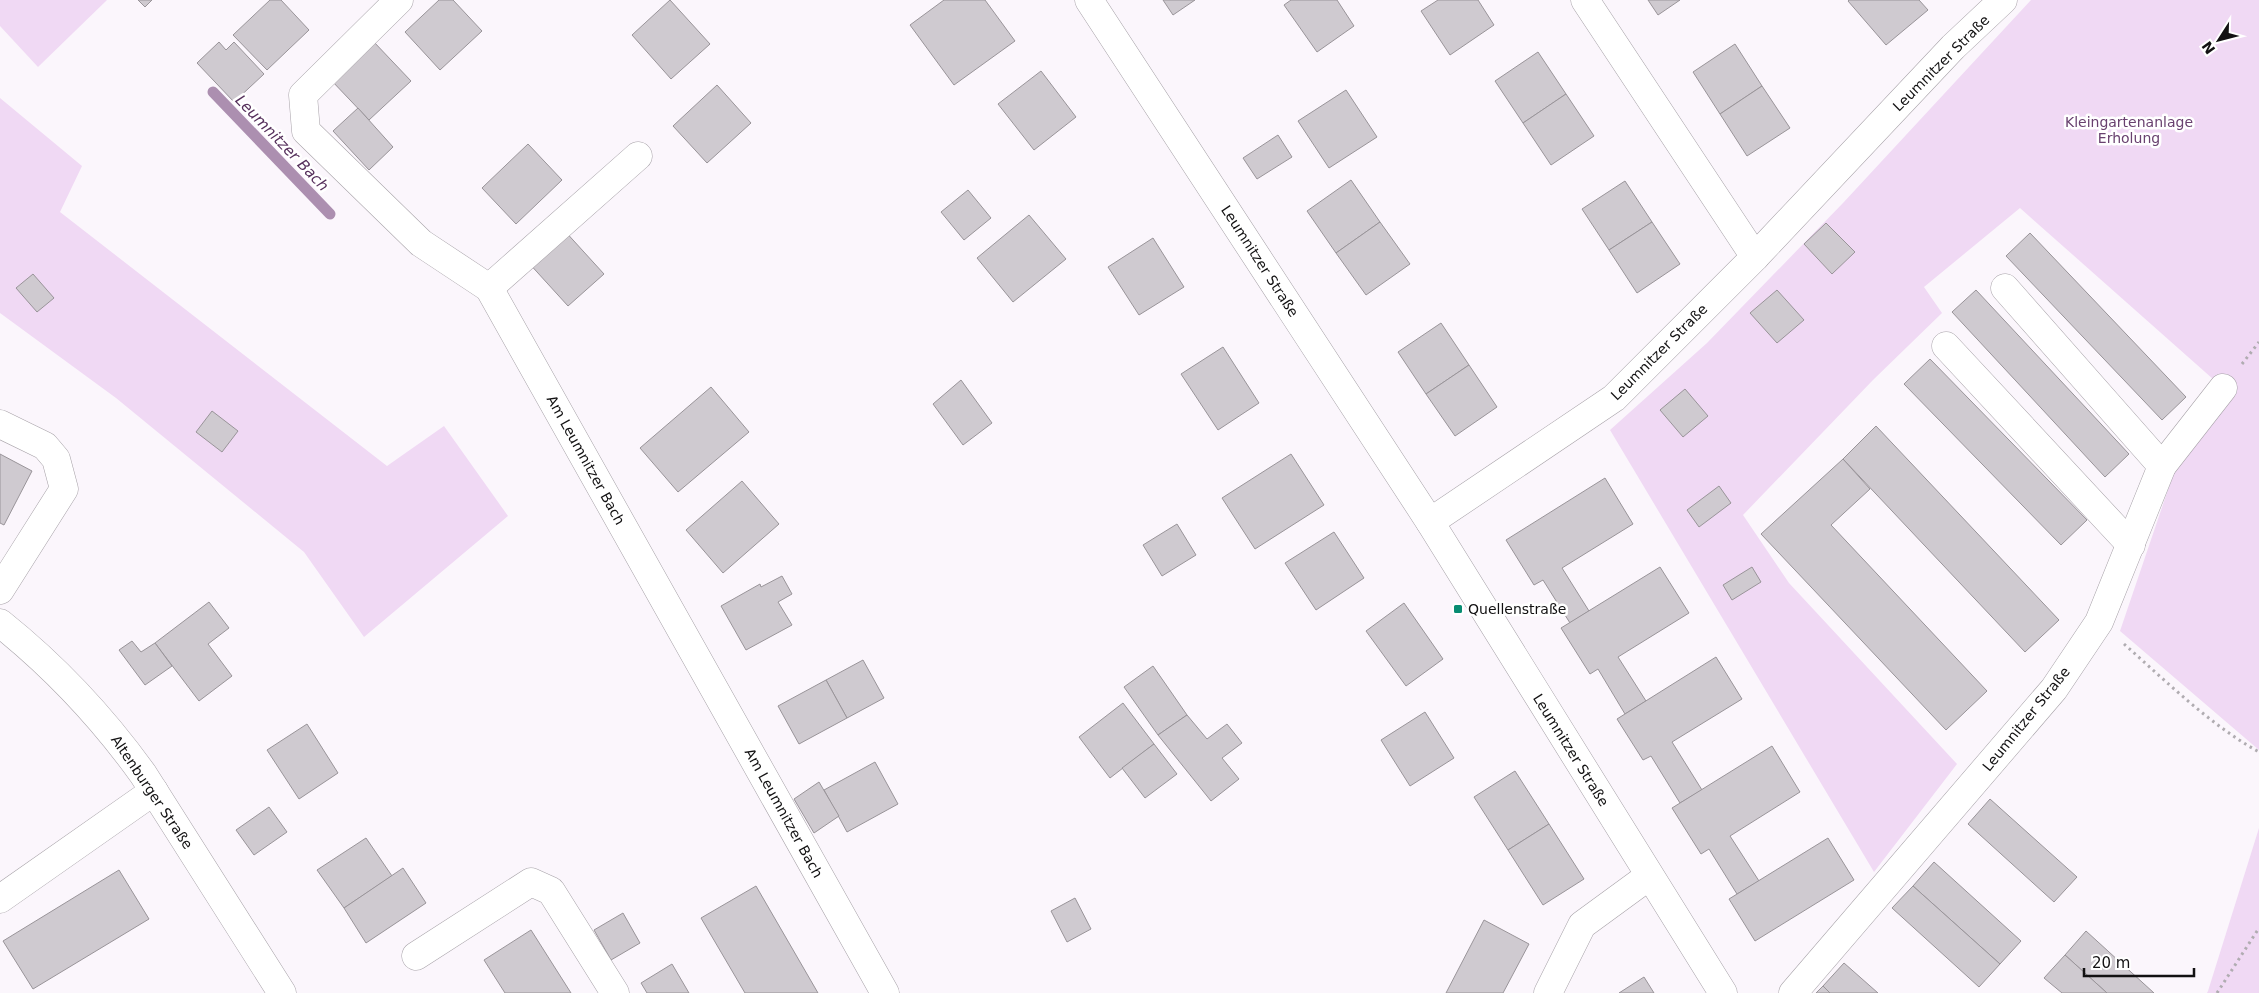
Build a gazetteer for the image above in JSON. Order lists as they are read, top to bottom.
{
  "streets": {
    "street": ["Leumnitzer Straße", "Am Leumnitzer Bach", "Altenburger Straße"]
  },
  "water": ["Leumnitzer Bach"],
  "parks": ["Kleingartenanlage Erholung"],
  "places": {
    "transit": ["Quellenstraße"]
  },
  "scale_bar": "20 m",
  "north": "bottom left"
}
